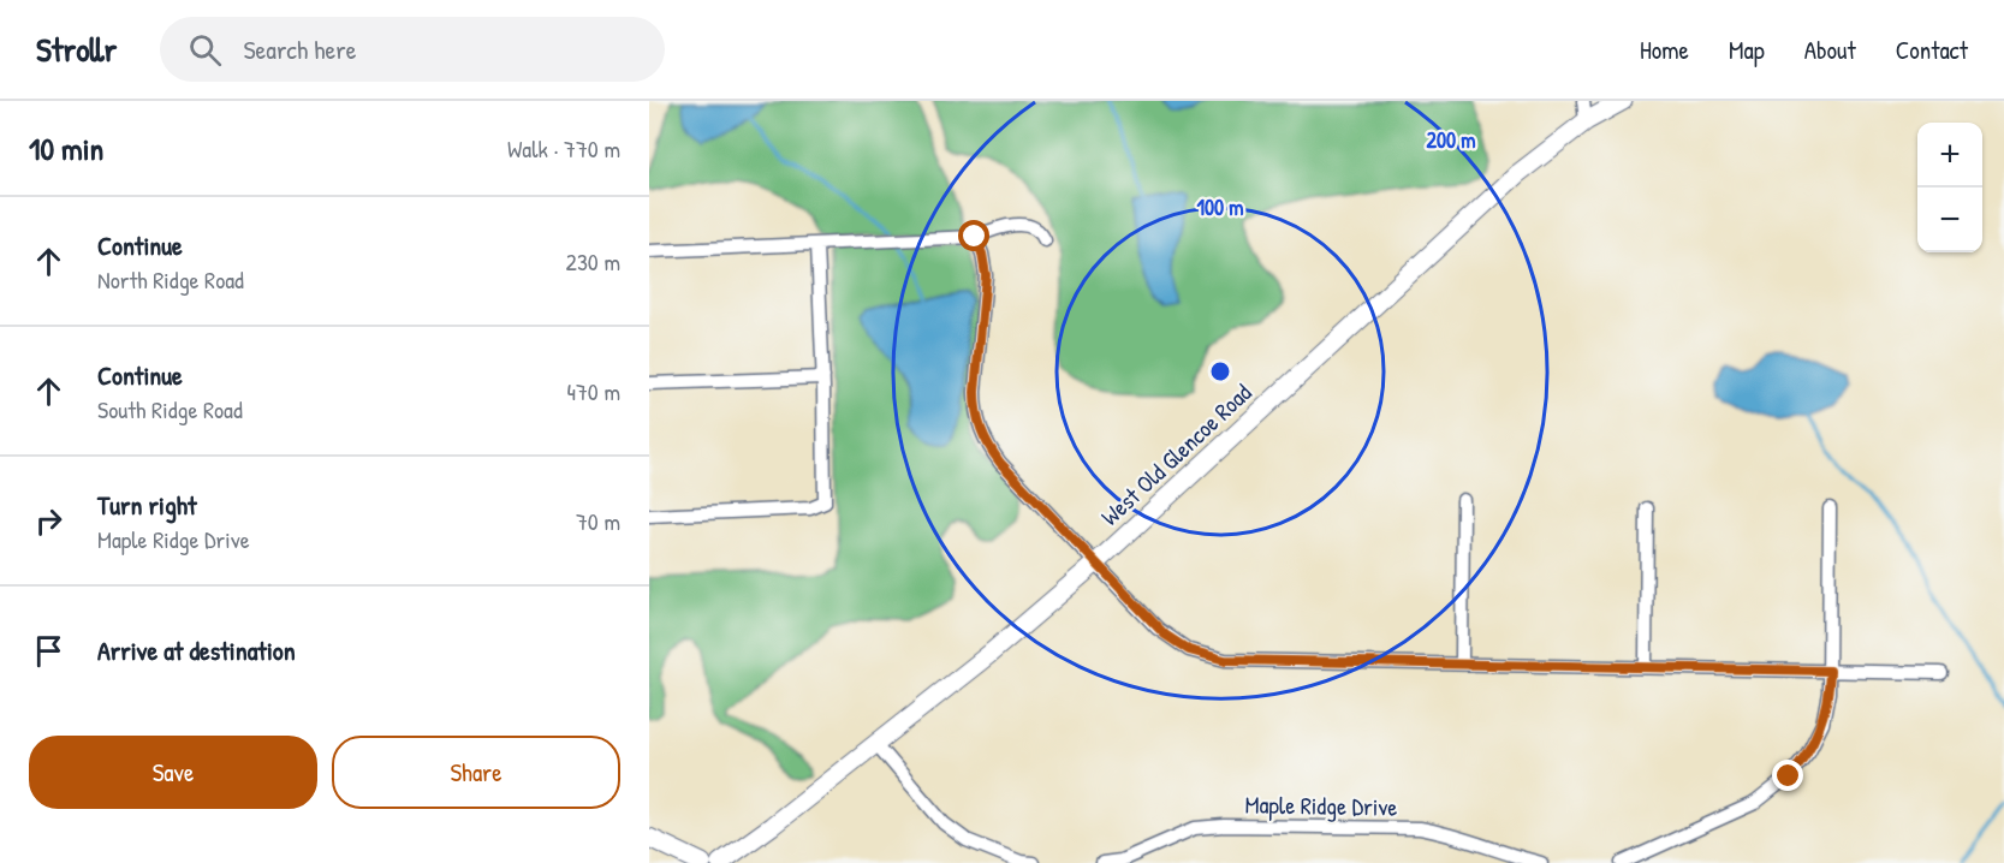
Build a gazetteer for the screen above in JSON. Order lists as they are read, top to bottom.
{
  "streets": {
    "street": ["West Old Glencoe Road", "Maple Ridge Drive"]
  },
  "page": {
    "header": "Strollr",
    "search": "Search here",
    "nav": [
      "Home",
      "Map",
      "About",
      "Contact"
    ],
    "heading": ["10 min", "Walk · 770 m"],
    "map_buttons": ["+", "−"],
    "list": [
      ["Continue", "North Ridge Road", "230 m"],
      ["Continue", "South Ridge Road", "470 m"],
      ["Turn right", "Maple Ridge Drive", "70 m"],
      "Arrive at destination"
    ],
    "buttons": ["Save", "Share"]
  },
  "rings": ["200 m", "100 m"]
}
